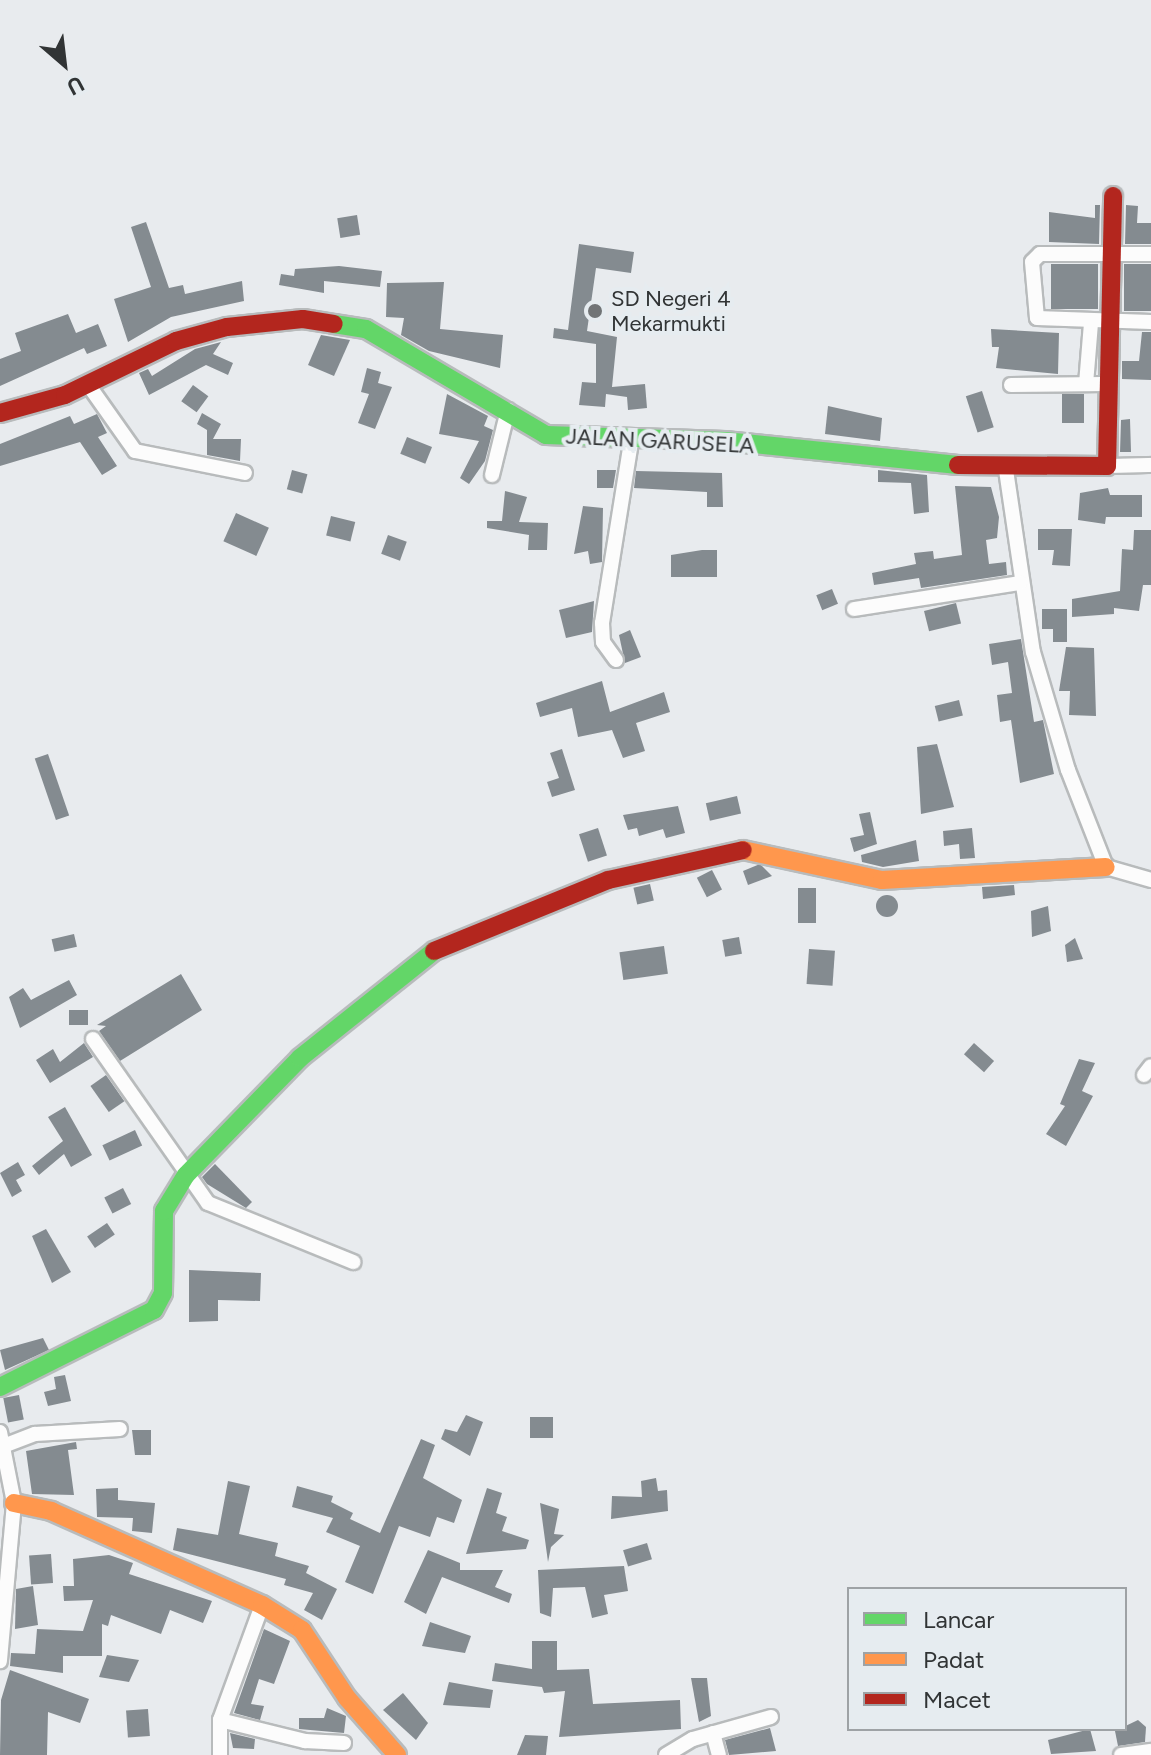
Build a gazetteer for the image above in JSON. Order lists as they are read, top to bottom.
{
  "streets": {
    "street": ["JALAN GARUSELA"]
  },
  "places": ["SD Negeri 4 Mekarmukti"],
  "legend": ["Lancar", "Padat", "Macet"],
  "north": "bottom right"
}
